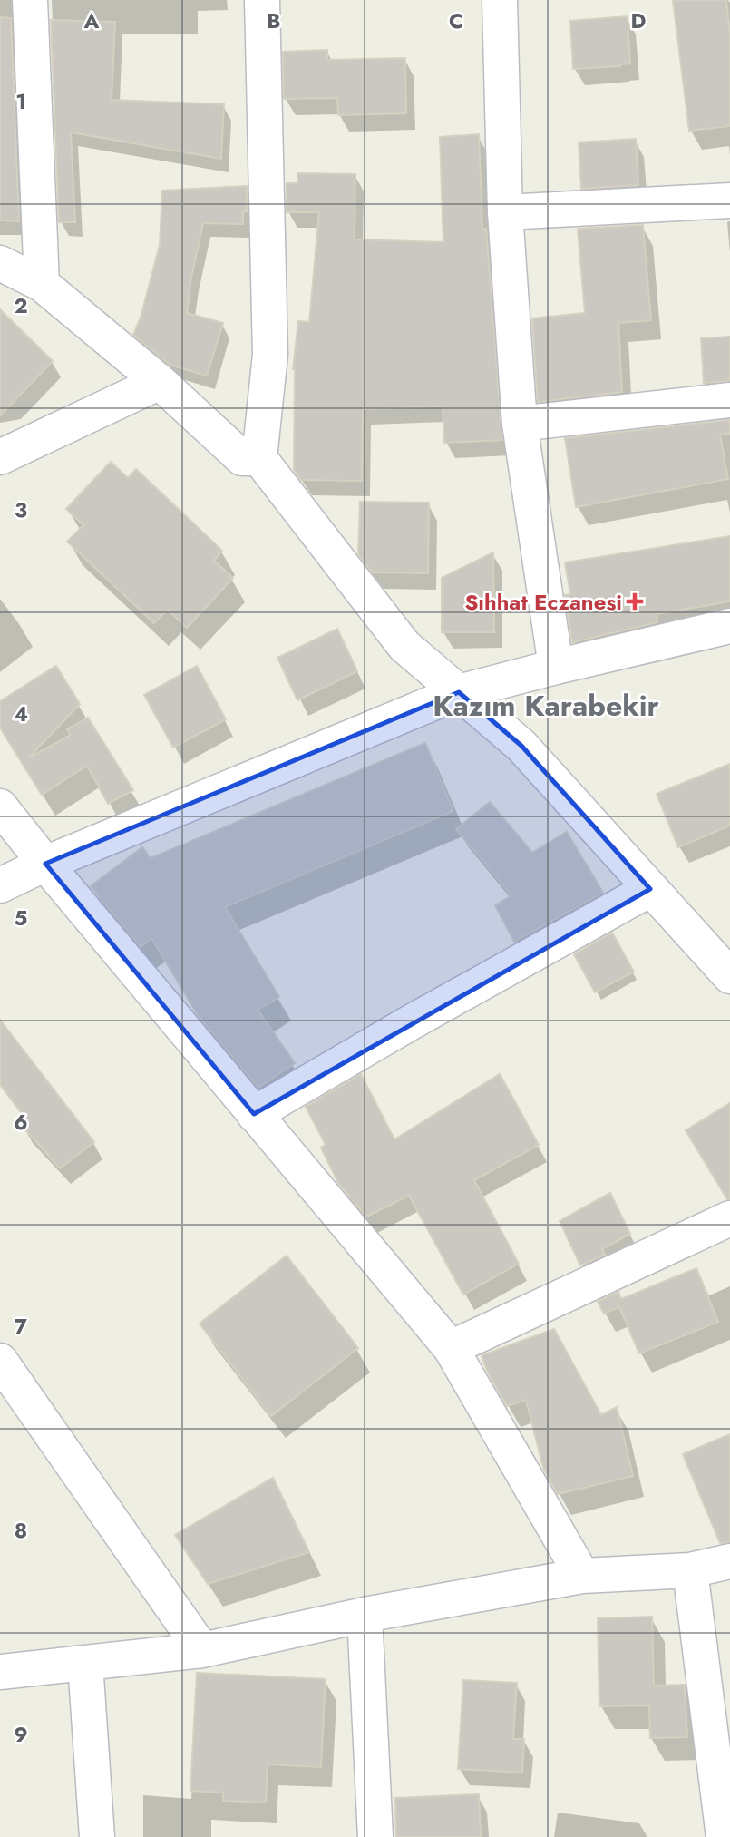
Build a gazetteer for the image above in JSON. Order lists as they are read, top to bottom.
{
  "districts": ["Kazım Karabekir"],
  "places": {
    "health": ["Sıhhat Eczanesi"]
  },
  "grid": {
    "columns": [
      "A",
      "B",
      "C",
      "D"
    ],
    "rows": [
      "1",
      "2",
      "3",
      "4",
      "5",
      "6",
      "7",
      "8",
      "9"
    ]
  }
}
